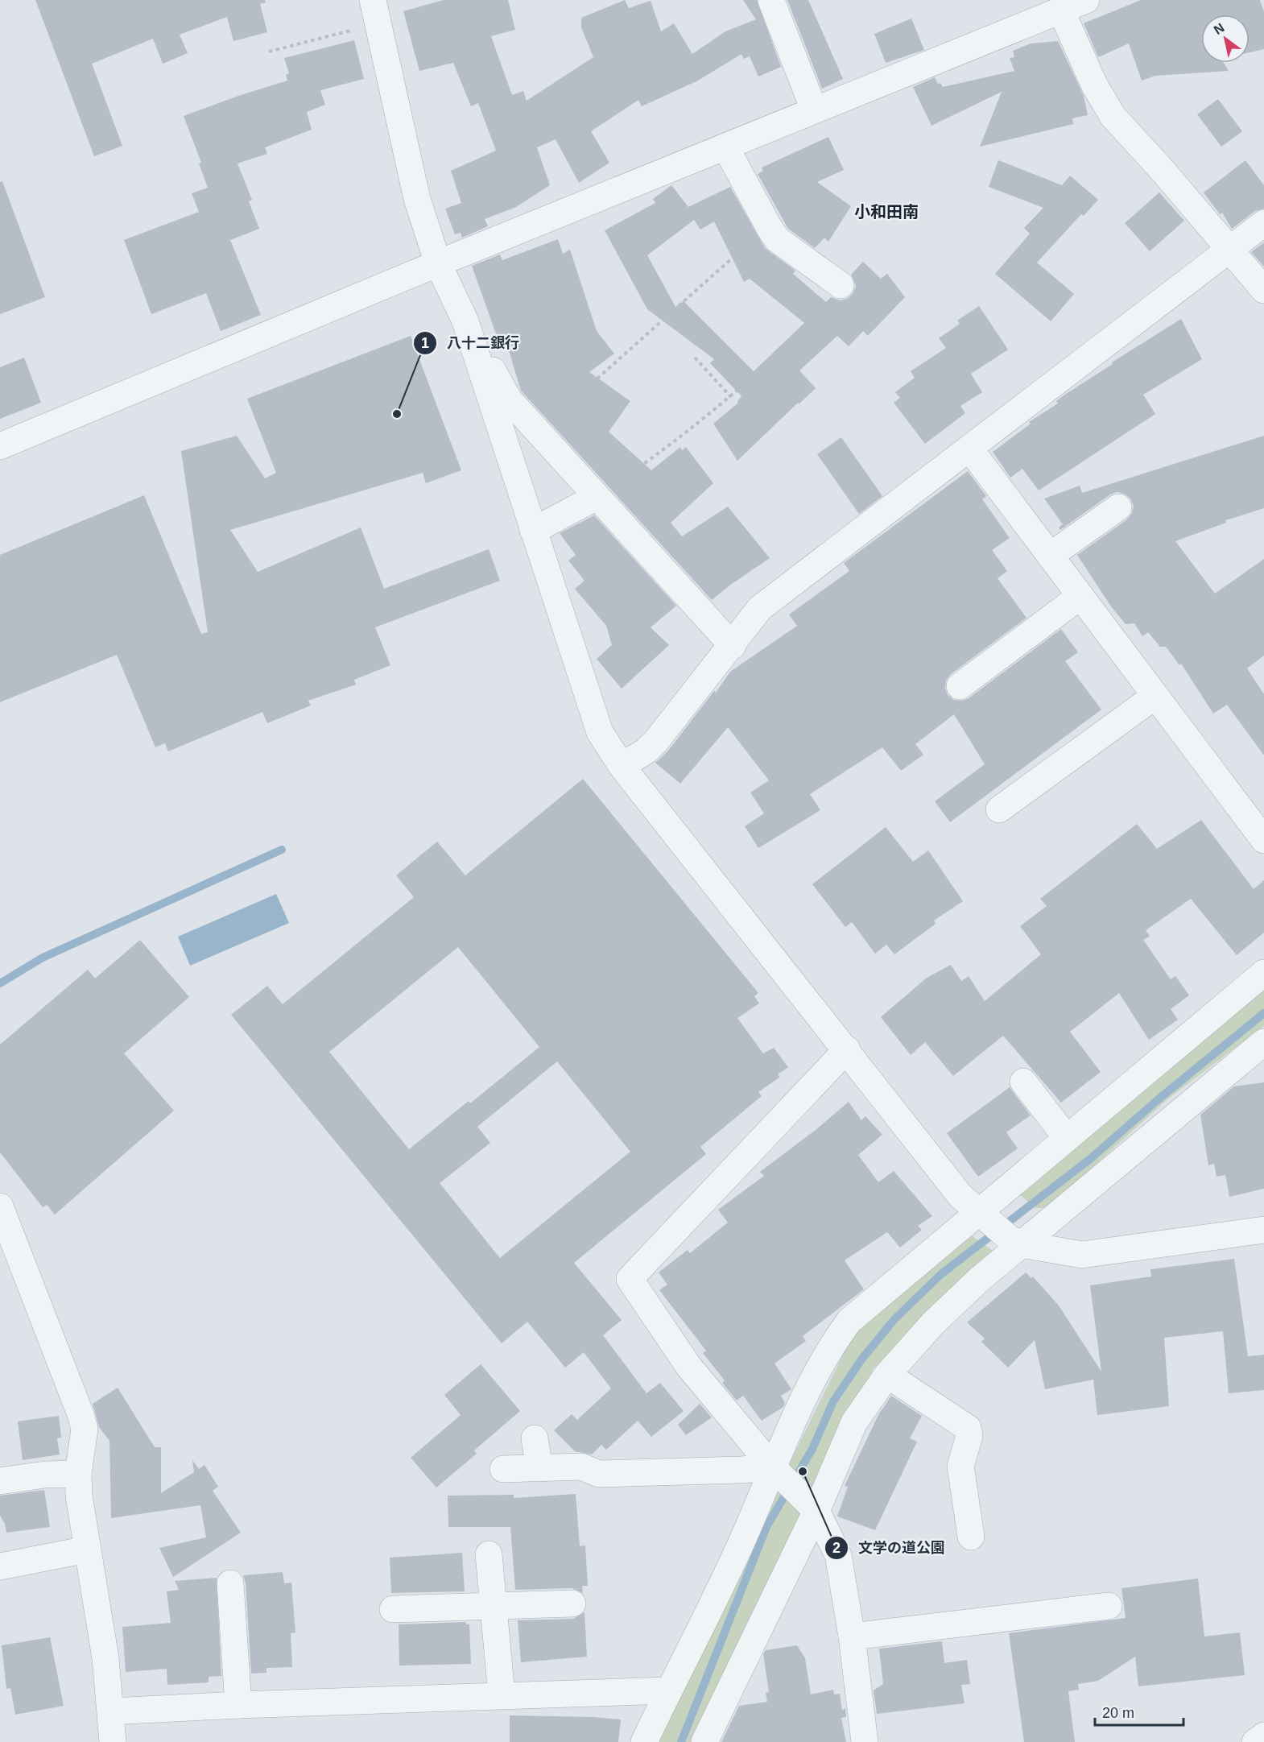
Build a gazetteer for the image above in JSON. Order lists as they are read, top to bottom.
{
  "districts": ["小和田南"],
  "places": ["八十二銀行", "文学の道公園"],
  "scale_bar": "20 m",
  "north": "top left"
}
